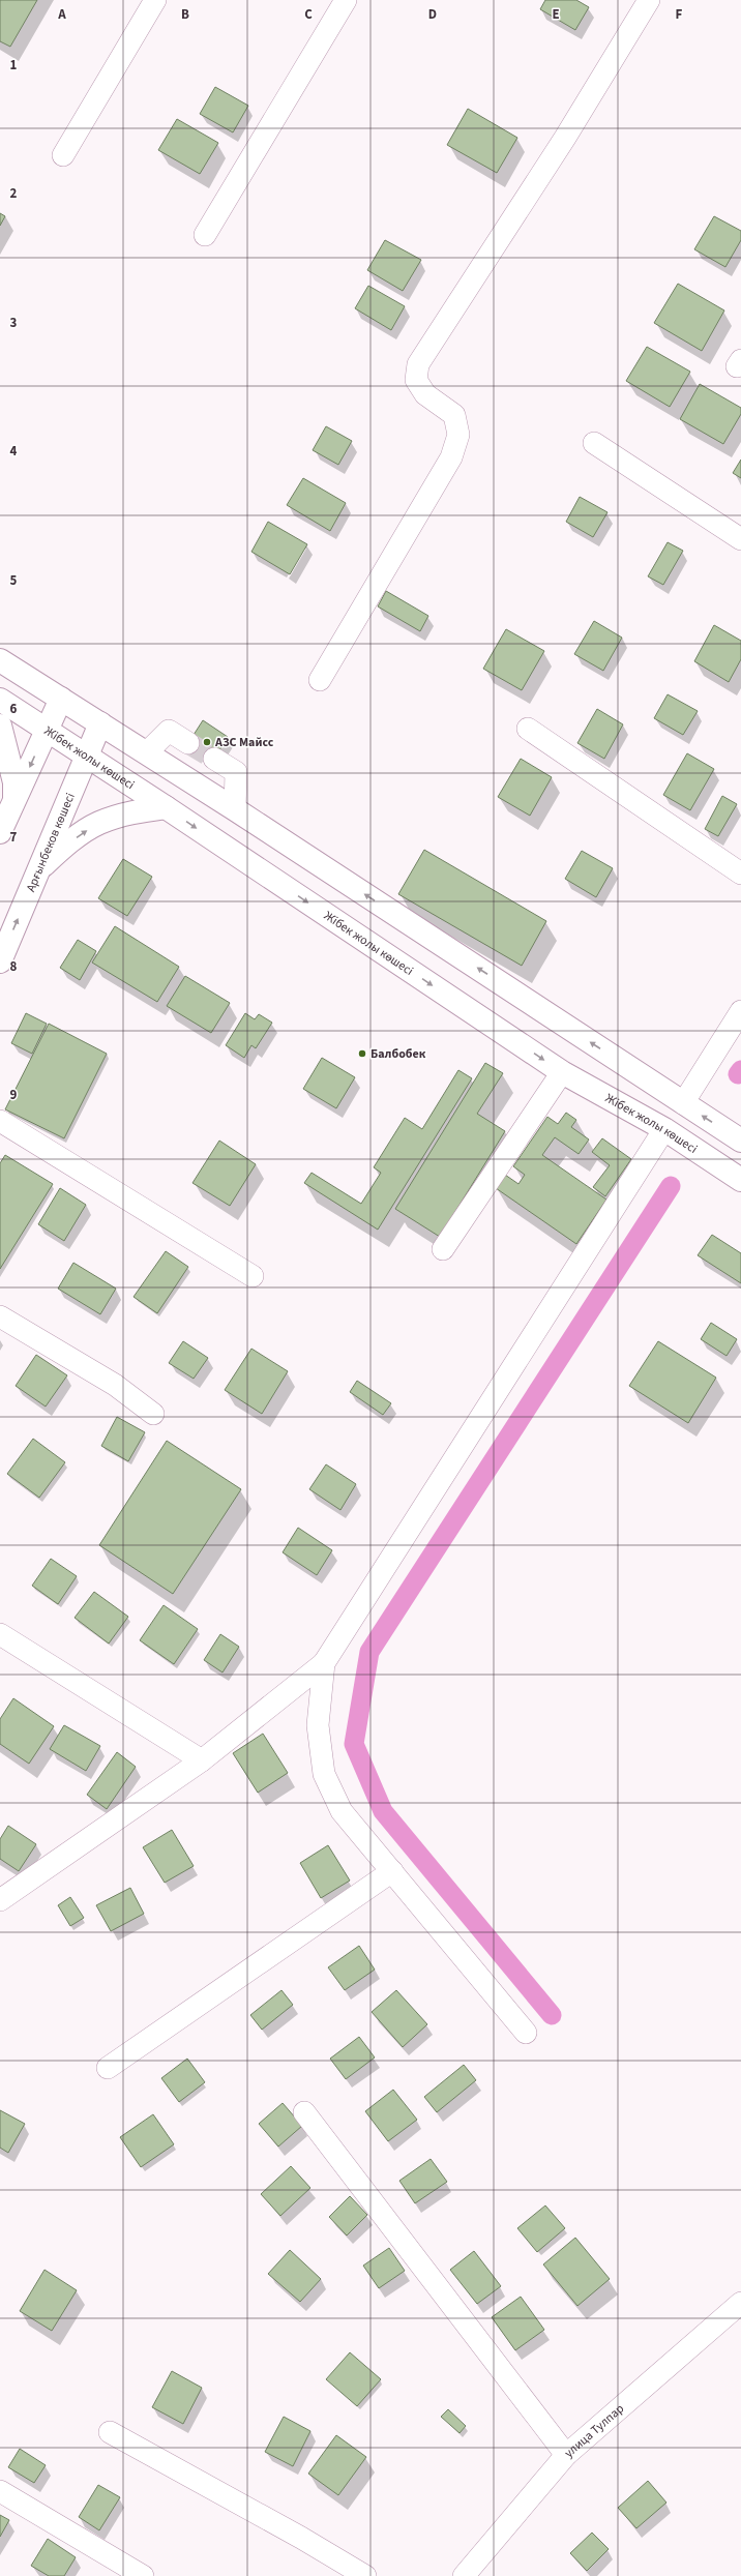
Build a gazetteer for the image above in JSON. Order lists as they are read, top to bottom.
{
  "streets": {
    "main road": ["Жібек жолы көшесі", "Арғынбеков көшесі"],
    "street": ["улица Тулпар"]
  },
  "crossings": [
    ["Жібек жолы көшесі", "Арғынбеков көшесі"]
  ],
  "one_way": ["Арғынбеков көшесі"],
  "places": ["АЗС Майсс", "Балбобек"],
  "grid": {
    "columns": [
      "A",
      "B",
      "C",
      "D",
      "E",
      "F"
    ],
    "rows": [
      "1",
      "2",
      "3",
      "4",
      "5",
      "6",
      "7",
      "8",
      "9"
    ]
  }
}
